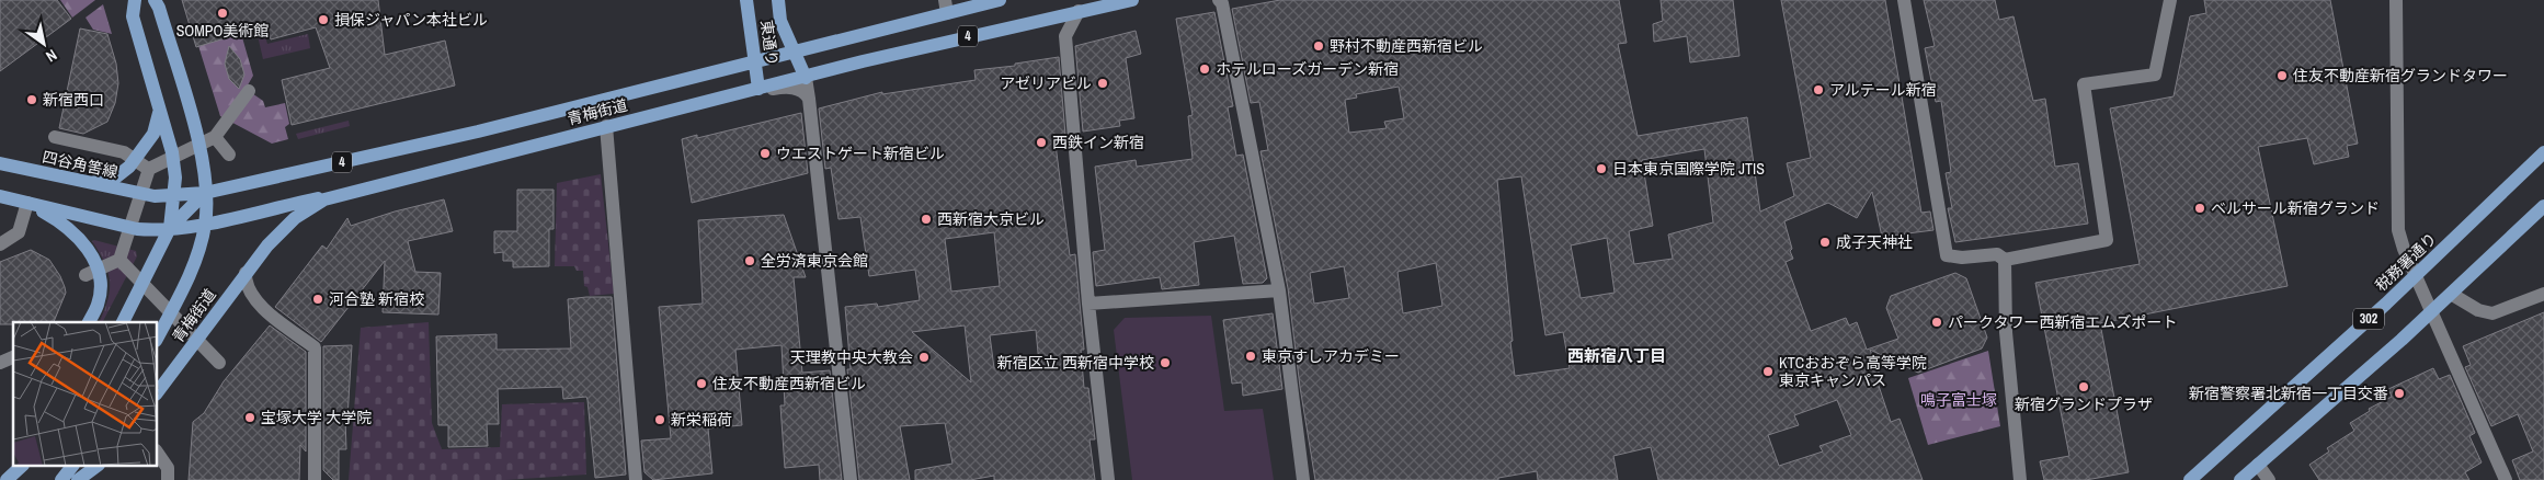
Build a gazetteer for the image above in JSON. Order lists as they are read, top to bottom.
{
  "streets": {
    "main road": [
      "4",
      "東通り",
      "青梅街道",
      "四谷角筈線",
      "税務署通り",
      "302"
    ]
  },
  "crossings": [
    ["東通り", "青梅街道"],
    ["青梅街道", "四谷角筈線"]
  ],
  "districts": ["西新宿八丁目"],
  "parks": ["鳴子富士塚"],
  "places": [
    "SOMPO美術館",
    "損保ジャパン本社ビル",
    "野村不動産西新宿ビル",
    "ホテルローズガーデン新宿",
    "住友不動産新宿グランドタワー",
    "アゼリアビル",
    "アルテール新宿",
    "新宿西口",
    "西鉄イン新宿",
    "ウエストゲート新宿ビル",
    "日本東京国際学院 JTIS",
    "ベルサール新宿グランド",
    "西新宿大京ビル",
    "成子天神社",
    "全労済東京会館",
    "河合塾 新宿校",
    "パークタワー西新宿エムズポート",
    "東京すしアカデミー",
    "天理教中央大教会",
    "新宿区立 西新宿中学校",
    "KTCおおぞら高等学院 東京キャンパス",
    "住友不動産西新宿ビル",
    "新宿グランドプラザ",
    "新宿警察署北新宿一丁目交番",
    "宝塚大学 大学院",
    "新栄稲荷"
  ],
  "north": "bottom right"
}
